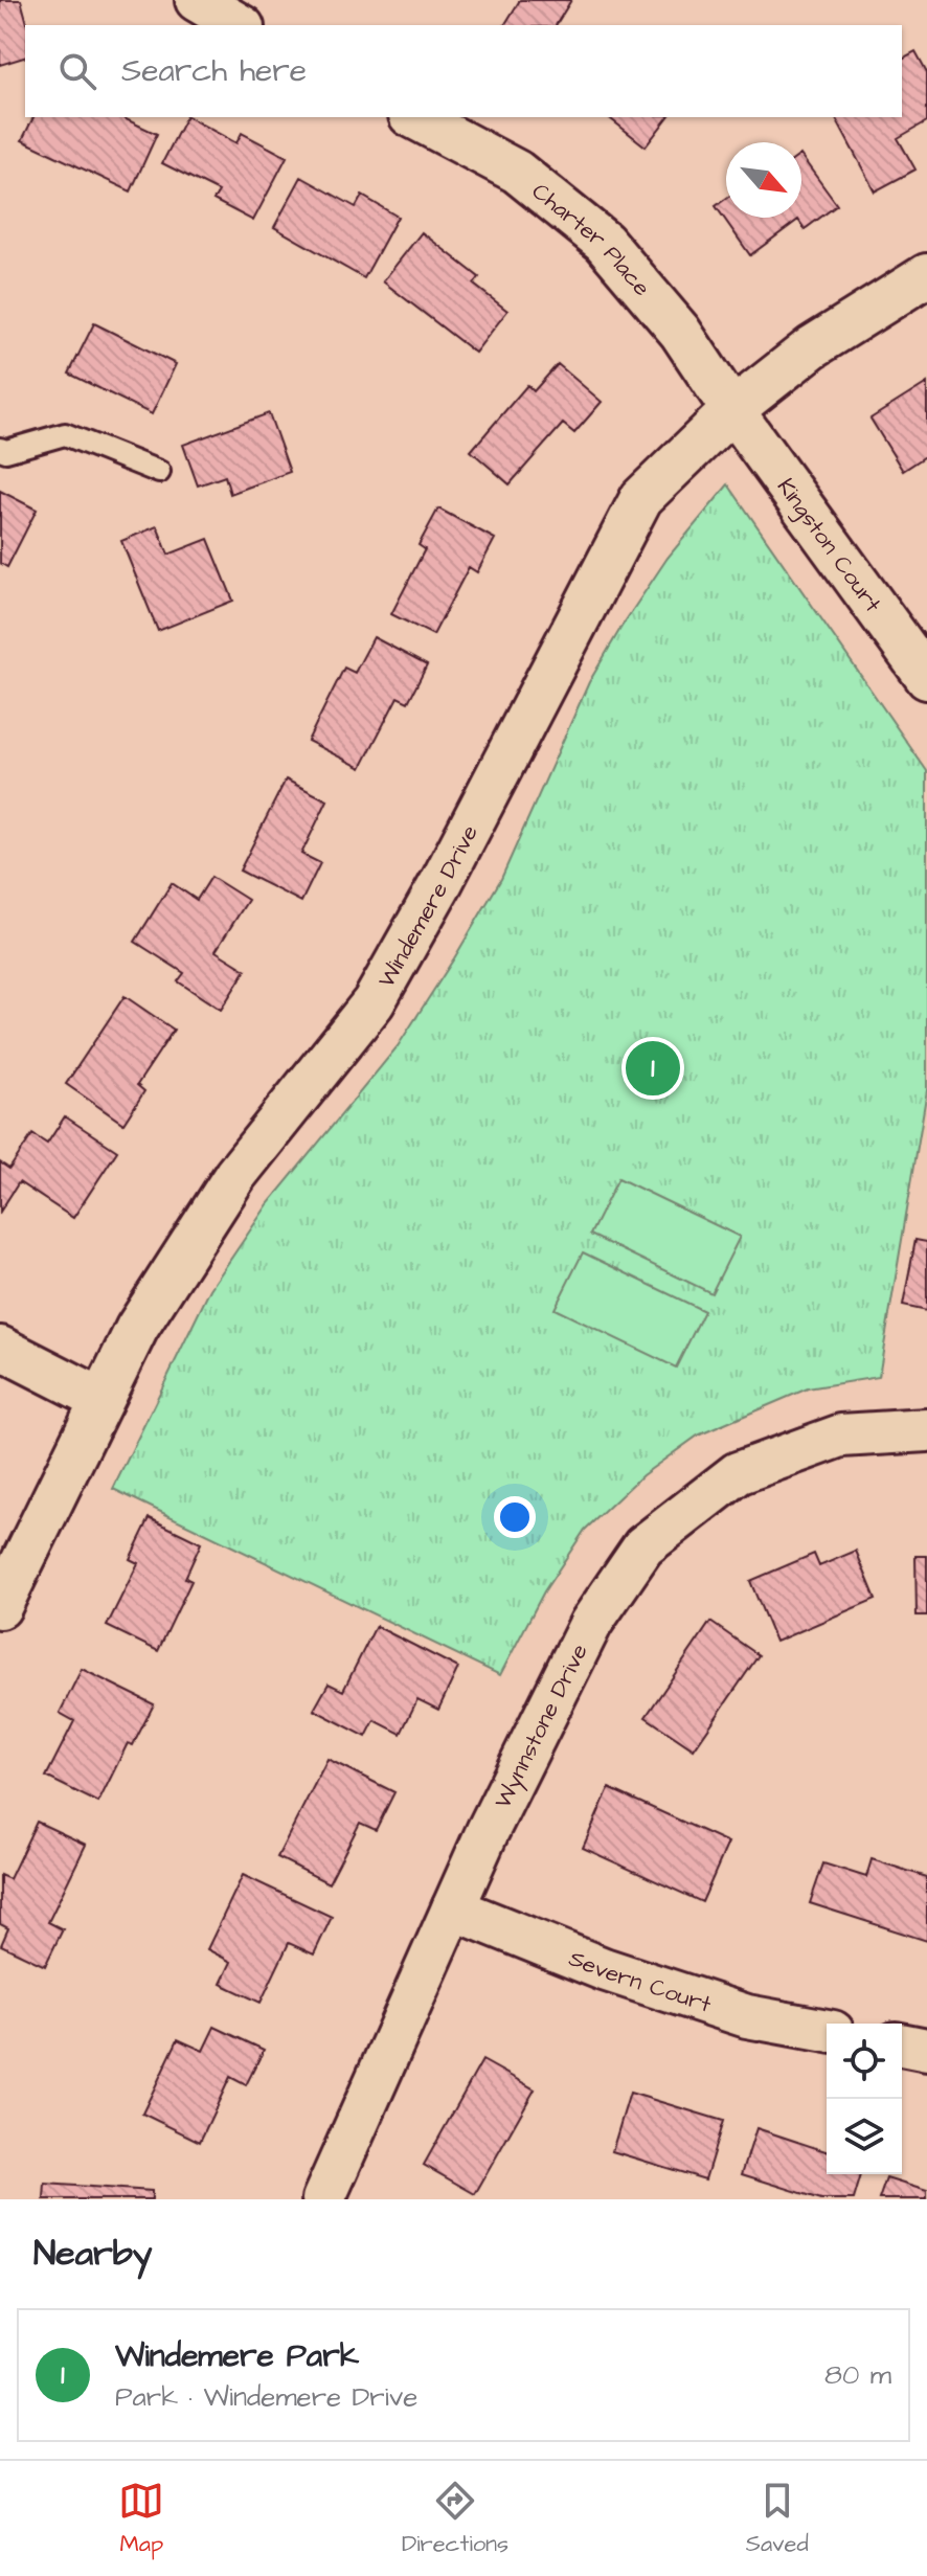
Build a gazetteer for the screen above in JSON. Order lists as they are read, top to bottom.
{
  "streets": {
    "street": [
      "Charter Place",
      "Kingston Court",
      "Windemere Drive",
      "Wynnstone Drive",
      "Severn Court"
    ]
  },
  "crossings": [
    ["Charter Place", "Kingston Court"],
    ["Charter Place", "Windemere Drive"],
    ["Kingston Court", "Windemere Drive"],
    ["Wynnstone Drive", "Severn Court"]
  ],
  "north": "bottom right",
  "page": {
    "search": "Search here",
    "pins": "1",
    "heading": "Nearby",
    "list": [
      {
        "mark": "1",
        "name": "Windemere Park",
        "note": "Park · Windemere Drive",
        "value": "80 m"
      }
    ],
    "nav": ["Map", "Directions", "Saved"]
  }
}
